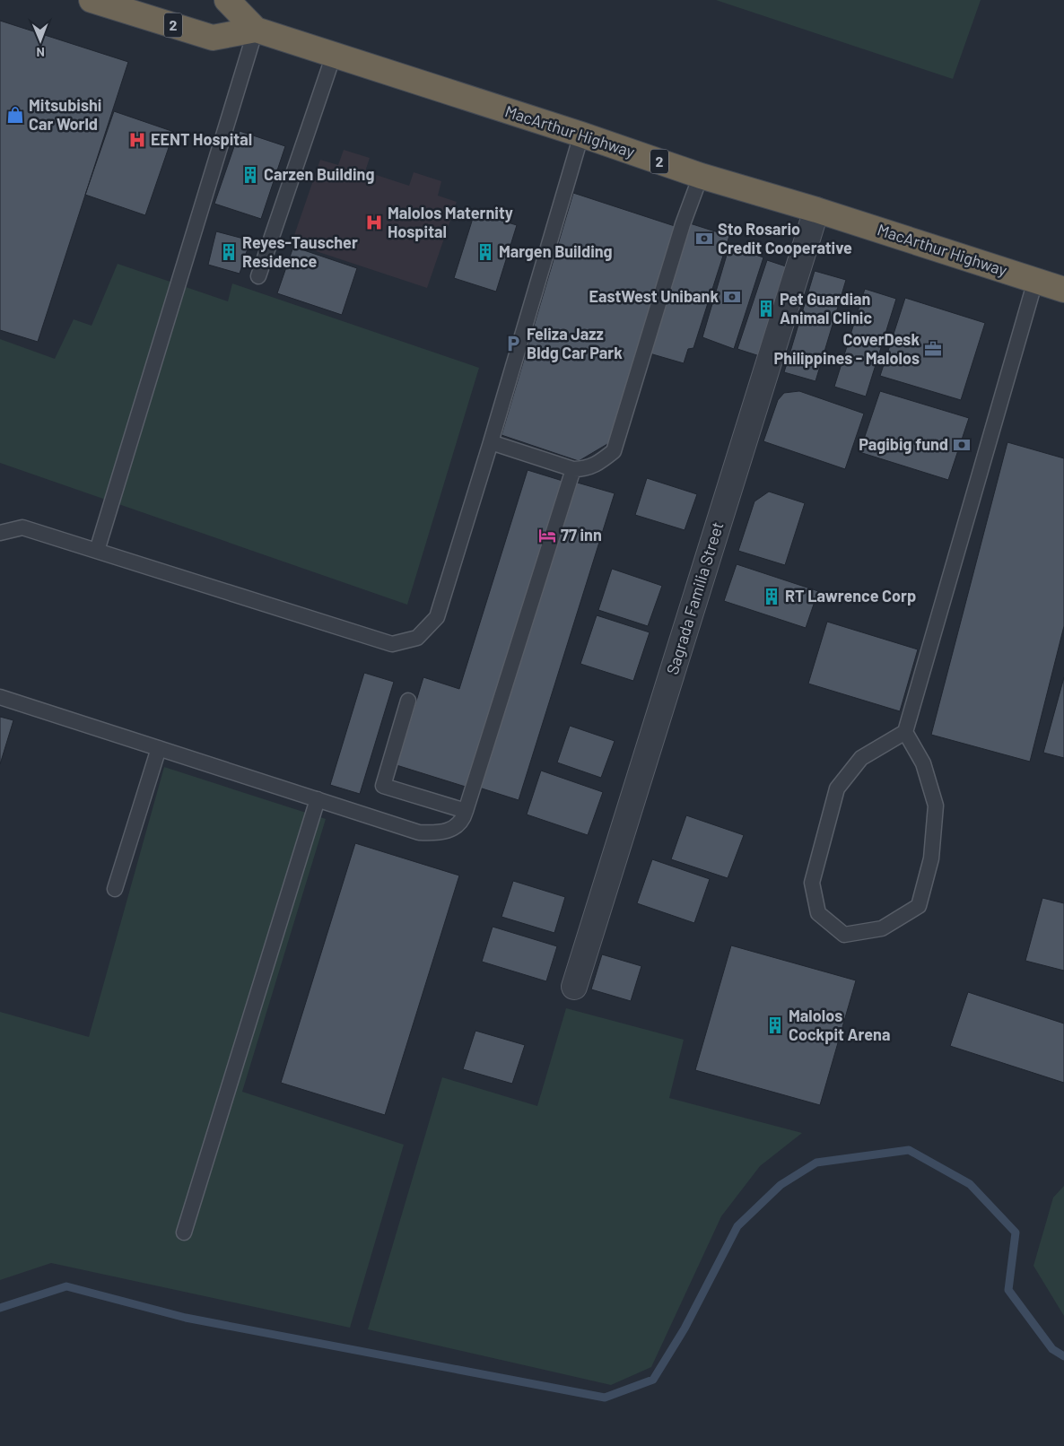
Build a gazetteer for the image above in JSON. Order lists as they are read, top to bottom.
{
  "streets": {
    "highway": ["2", "MacArthur Highway"],
    "street": ["Sagrada Familia Street"]
  },
  "crossings": [
    ["MacArthur Highway", "Sagrada Familia Street"]
  ],
  "places": {
    "shop": ["Mitsubishi Car World"],
    "hospital": ["EENT Hospital", "Malolos Maternity Hospital"],
    "building": [
      "Carzen Building",
      "Reyes-Tauscher Residence",
      "Margen Building",
      "Pet Guardian Animal Clinic",
      "RT Lawrence Corp",
      "Malolos Cockpit Arena"
    ],
    "bank": ["Sto Rosario Credit Cooperative", "EastWest Unibank", "Pagibig fund"],
    "parking": ["Feliza Jazz Bldg Car Park"],
    "office": ["CoverDesk Philippines - Malolos"],
    "hotel": ["77 inn"]
  },
  "north": "bottom"
}
